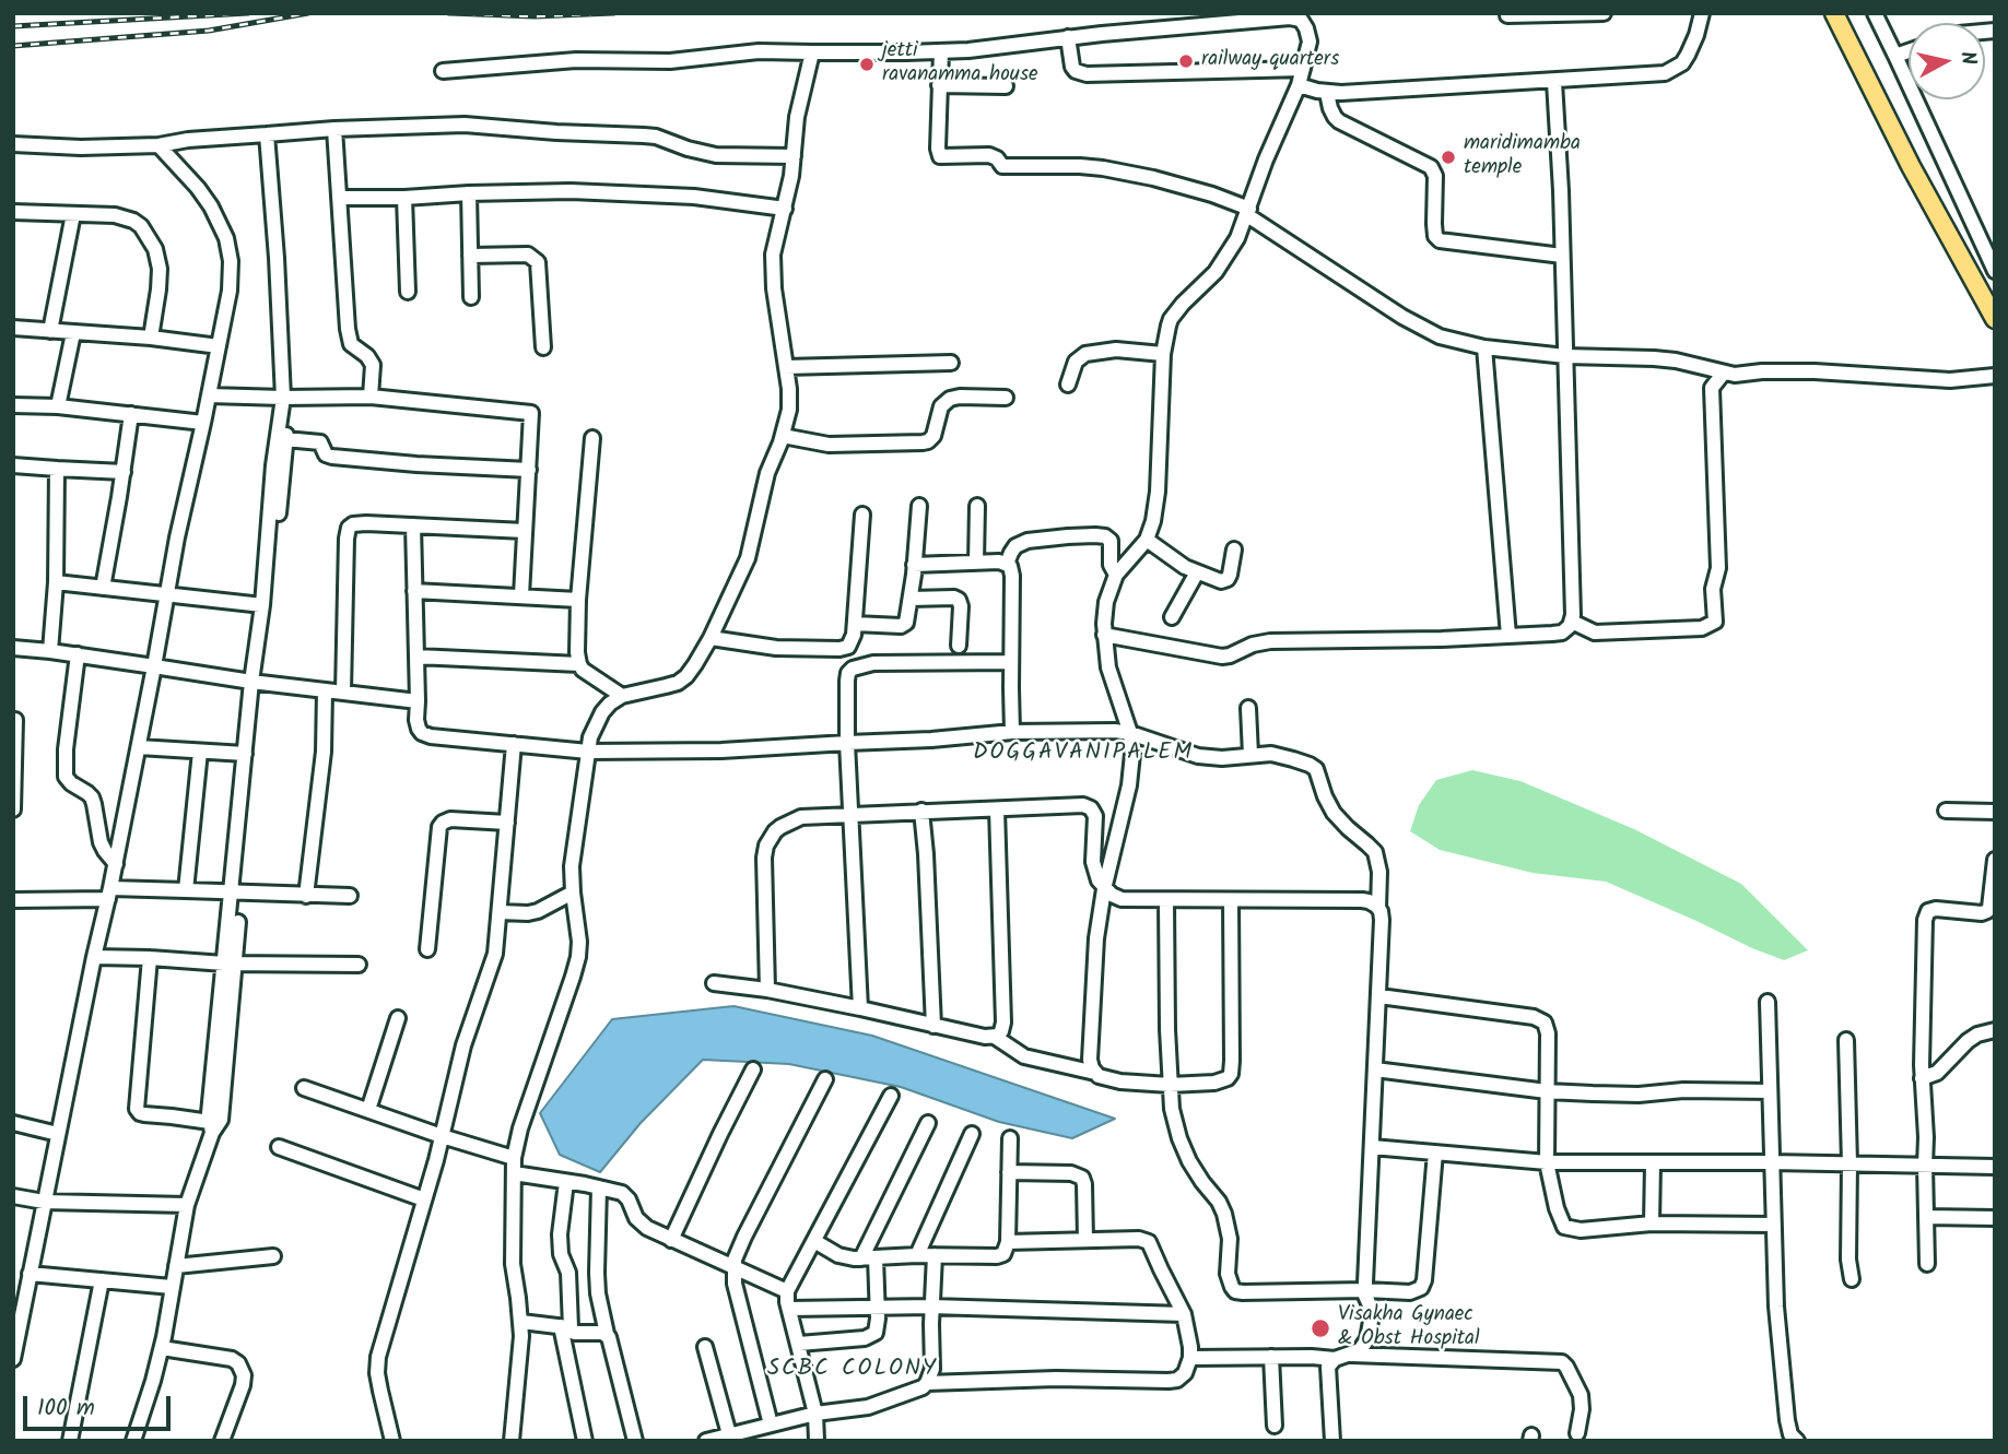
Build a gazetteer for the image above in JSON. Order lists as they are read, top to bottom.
{
  "districts": ["DOGGAVANIPALEM", "SCBC COLONY"],
  "places": [
    "railway quarters",
    "jetti ravanamma house",
    "maridimamba temple",
    "Visakha Gynaec & Obst Hospital"
  ],
  "scale_bar": "100 m",
  "north": "right"
}
